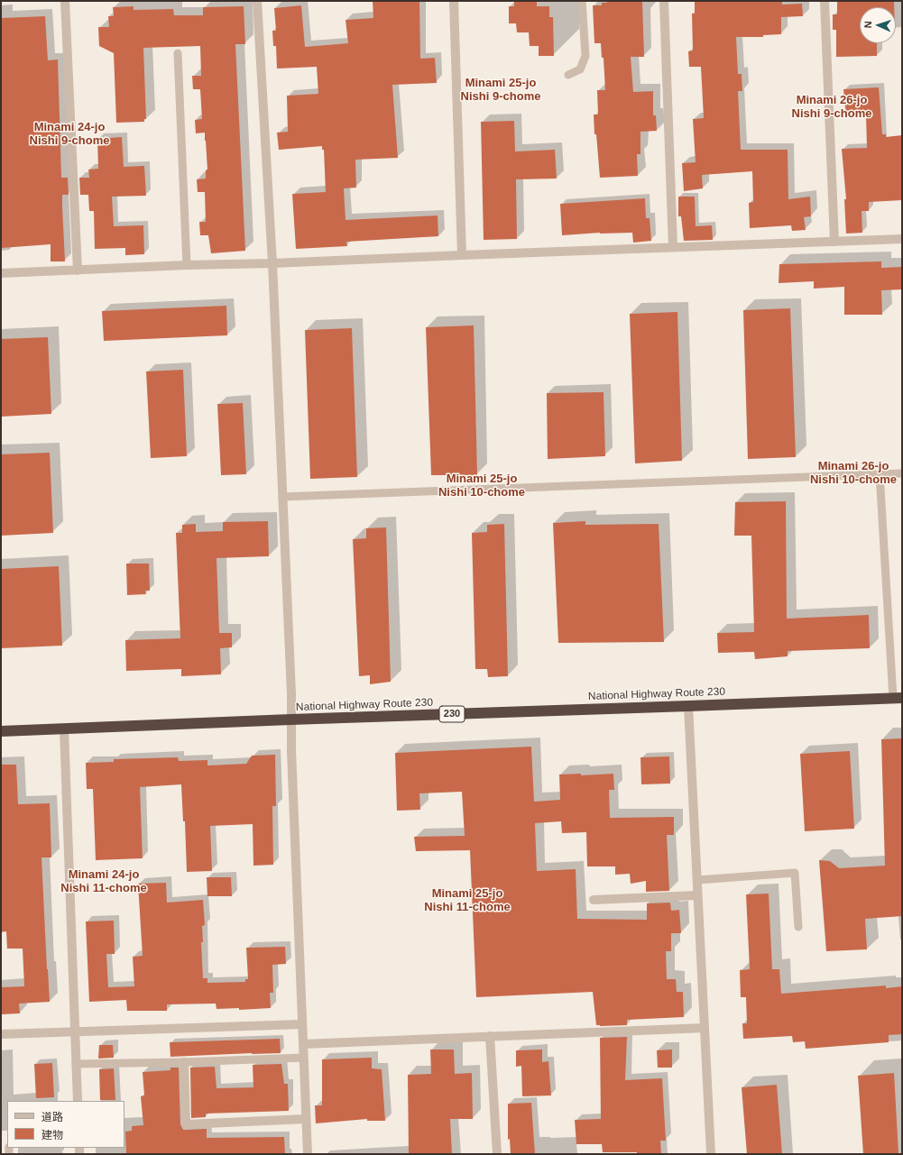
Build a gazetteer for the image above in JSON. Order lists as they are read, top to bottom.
{
  "streets": {
    "highway": ["National Highway Route 230", "230"]
  },
  "districts": [
    "Minami 25-jo Nishi 9-chome",
    "Minami 26-jo Nishi 9-chome",
    "Minami 24-jo Nishi 9-chome",
    "Minami 26-jo Nishi 10-chome",
    "Minami 25-jo Nishi 10-chome",
    "Minami 24-jo Nishi 11-chome",
    "Minami 25-jo Nishi 11-chome"
  ],
  "legend": ["道路", "建物"],
  "north": "left"
}
